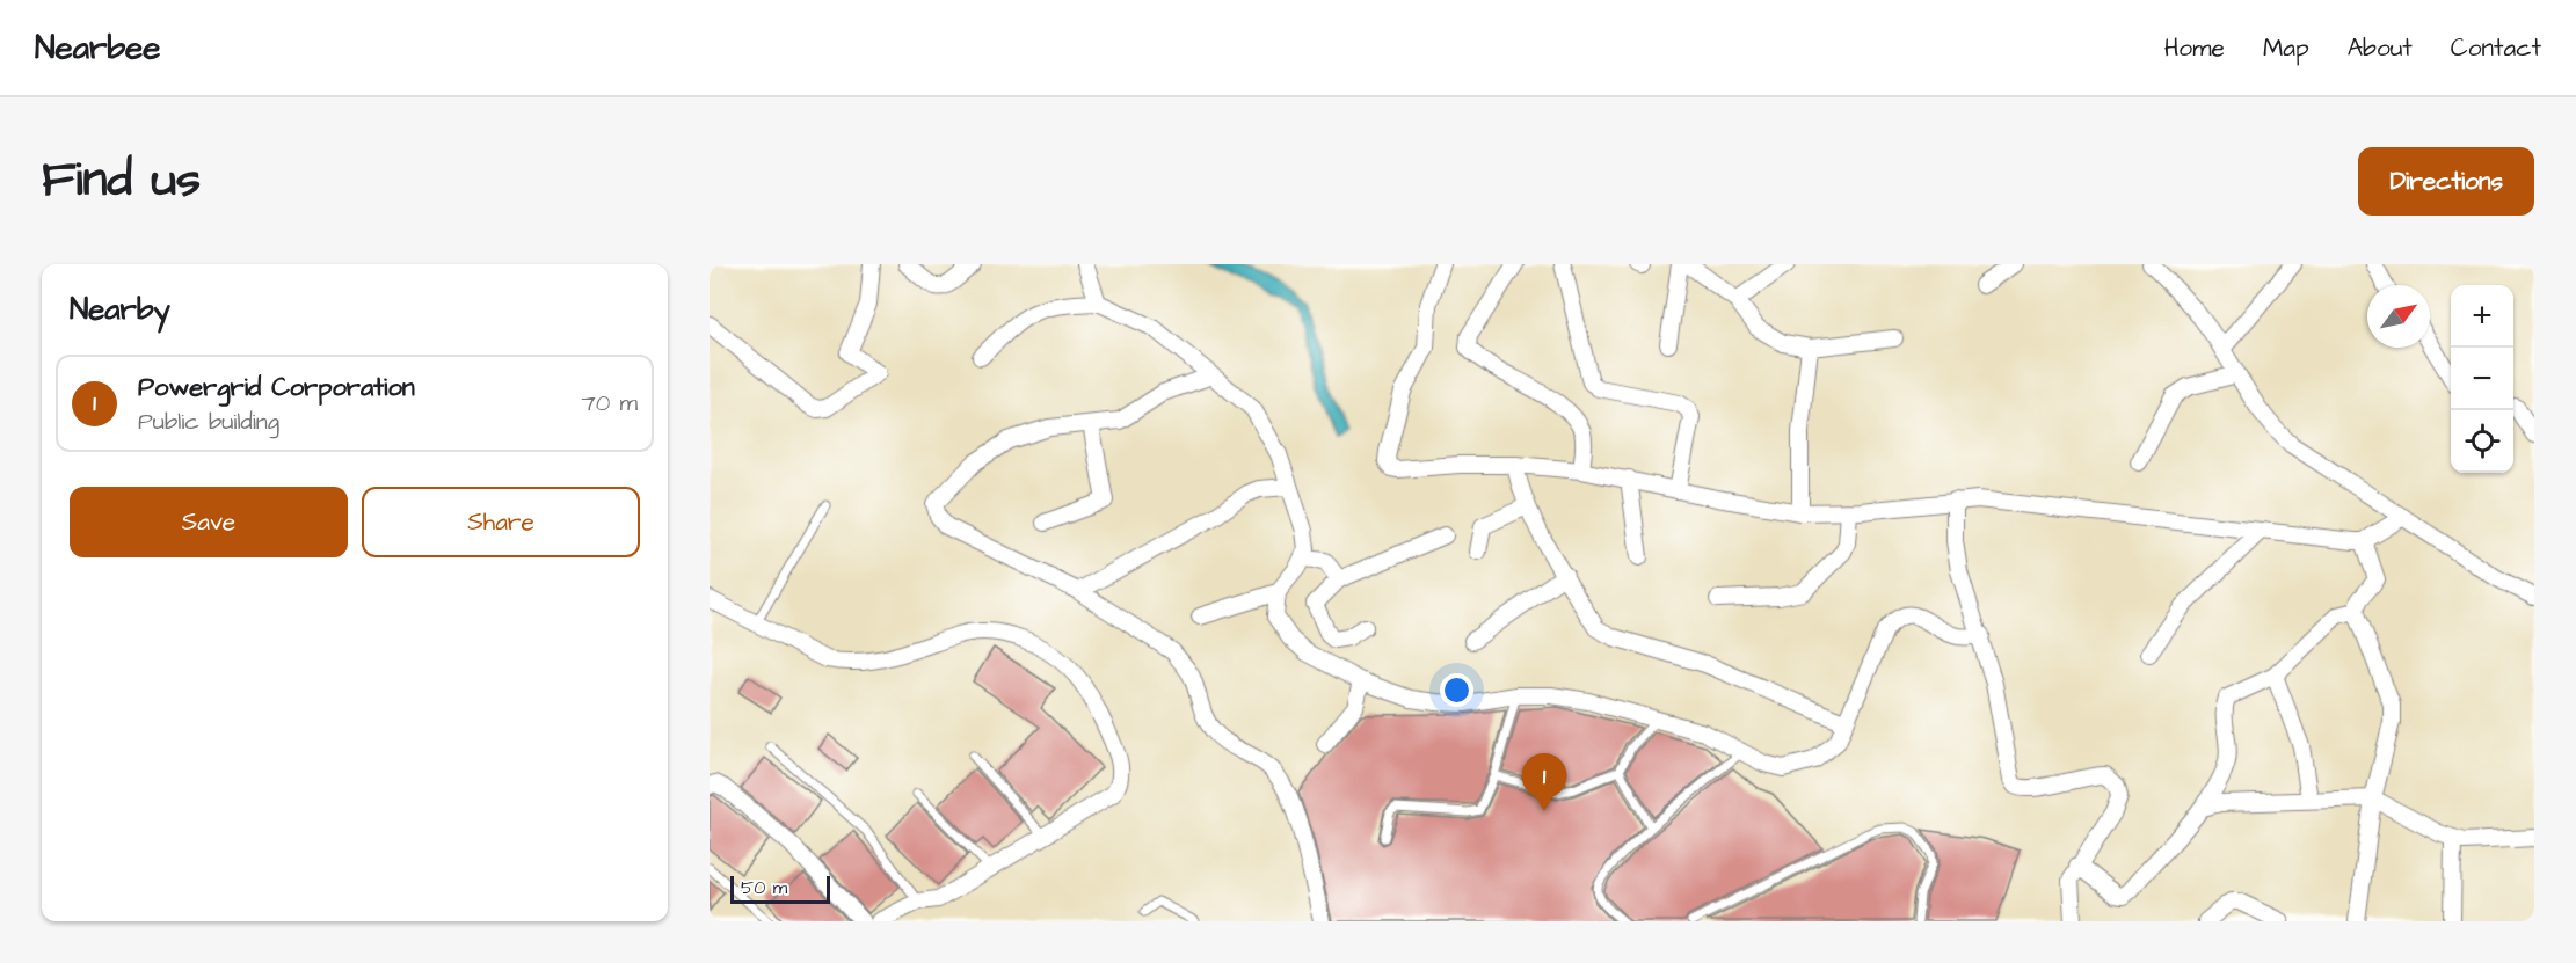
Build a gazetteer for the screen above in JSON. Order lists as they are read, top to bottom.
{
  "scale_bar": "50 m",
  "north": "top right",
  "page": {
    "header": "Nearbee",
    "nav": [
      "Home",
      "Map",
      "About",
      "Contact"
    ],
    "title": "Find us",
    "buttons": [
      "Directions",
      ["Save", "Share"]
    ],
    "heading": "Nearby",
    "map_buttons": ["+", "−"],
    "list": [
      {
        "mark": "1",
        "name": "Powergrid Corporation",
        "note": "Public building",
        "value": "70 m"
      }
    ],
    "pins": "1",
    "scale": "50 m"
  }
}
